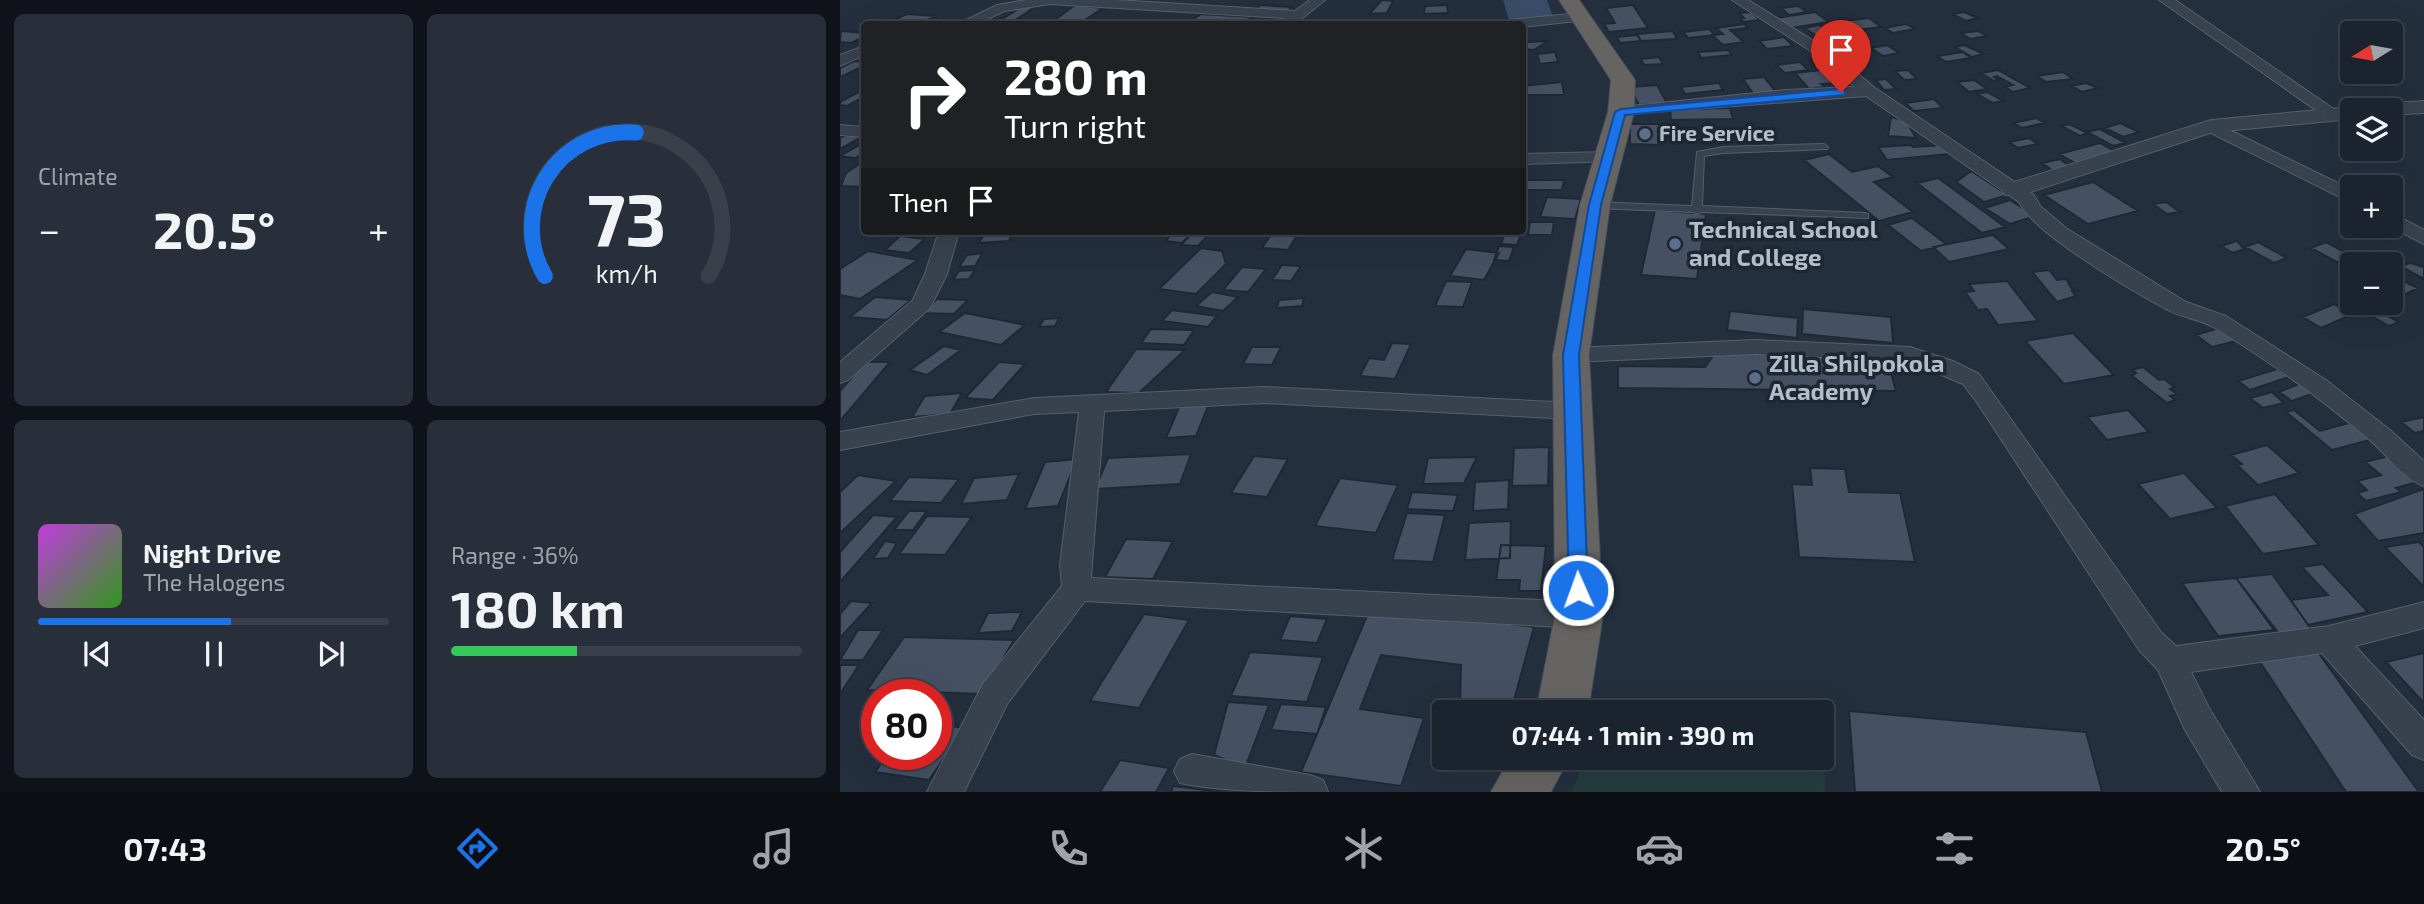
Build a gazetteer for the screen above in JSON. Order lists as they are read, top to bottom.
{
  "places": ["Fire Service", "Technical School and College", "Zilla Shilpokola Academy"],
  "north": "left",
  "page": {
    "tile": [
      "Climate",
      ["Range · 36%", "180 km"]
    ],
    "map_buttons": ["+", "−"],
    "turn": ["280 m", "Turn right"],
    "then": "Then",
    "heat": ["−", "20.5°", "+"],
    "song": ["Night Drive", "The Halogens"],
    "limit": "80",
    "trip": "07:44 · 1 min · 390 m",
    "tabs": ["07:43", "20.5°"],
    "gauge": ["73", "km/h"]
  }
}
